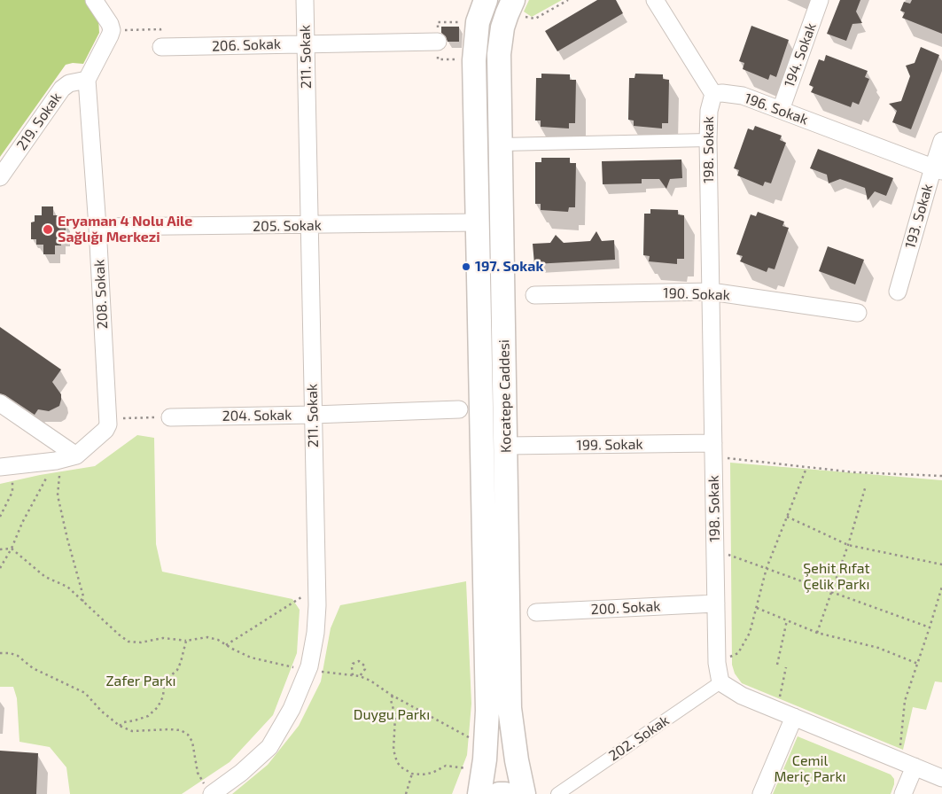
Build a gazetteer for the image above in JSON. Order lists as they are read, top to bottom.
{
  "streets": {
    "main road": ["Kocatepe Caddesi"],
    "street": [
      "206. Sokak",
      "194. Sokak",
      "211. Sokak",
      "196. Sokak",
      "219. Sokak",
      "198. Sokak",
      "193. Sokak",
      "205. Sokak",
      "208. Sokak",
      "190. Sokak",
      "204. Sokak",
      "199. Sokak",
      "200. Sokak",
      "202. Sokak"
    ]
  },
  "crossings": [
    ["206. Sokak", "211. Sokak"],
    ["194. Sokak", "196. Sokak"],
    ["211. Sokak", "205. Sokak"],
    ["211. Sokak", "204. Sokak"],
    ["196. Sokak", "198. Sokak"],
    ["196. Sokak", "193. Sokak"],
    ["219. Sokak", "208. Sokak"],
    ["198. Sokak", "190. Sokak"],
    ["198. Sokak", "199. Sokak"],
    ["198. Sokak", "200. Sokak"],
    ["198. Sokak", "202. Sokak"],
    ["205. Sokak", "208. Sokak"],
    ["205. Sokak", "Kocatepe Caddesi"],
    ["Kocatepe Caddesi", "199. Sokak"]
  ],
  "parks": [
    "Şehit Rıfat Çelik Parkı",
    "Zafer Parkı",
    "Duygu Parkı",
    "Cemil Meriç Parkı"
  ],
  "places": ["Eryaman 4 Nolu Aile Sağlığı Merkezi", "197. Sokak"]
}
